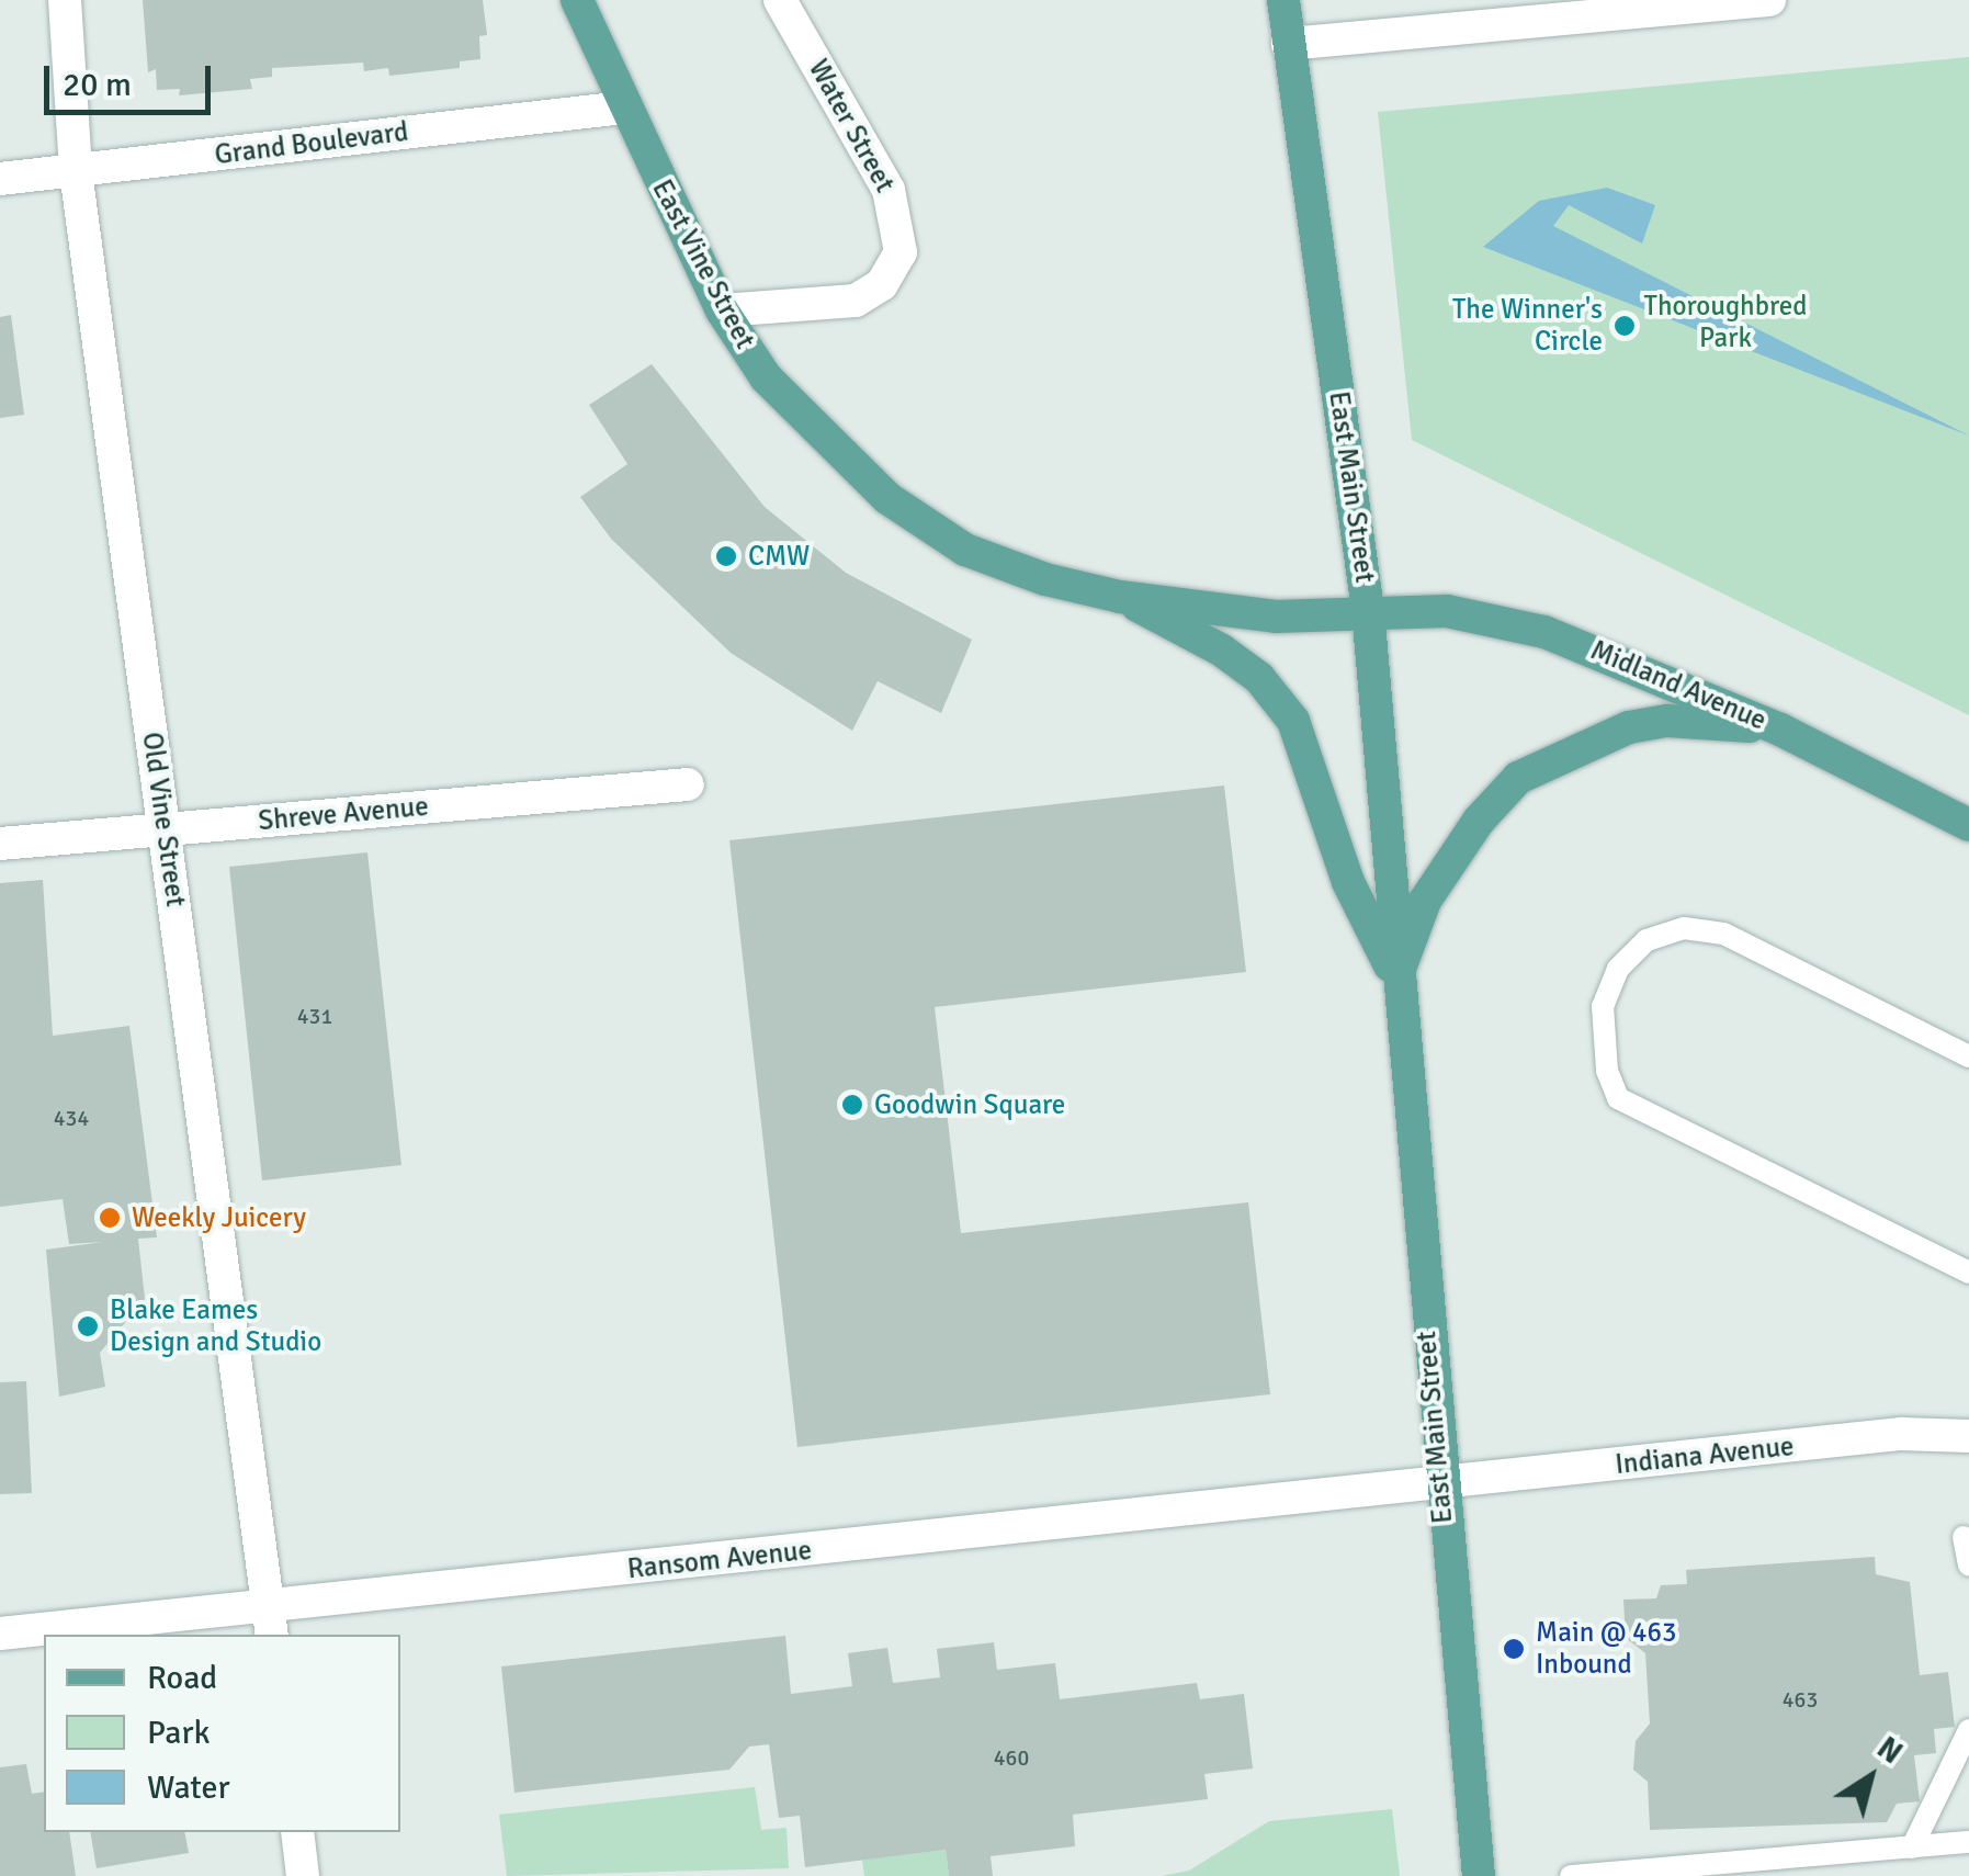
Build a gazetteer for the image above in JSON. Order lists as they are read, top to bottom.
{
  "streets": {
    "main road": ["East Vine Street", "East Main Street", "Midland Avenue"],
    "street": [
      "Water Street",
      "Grand Boulevard",
      "Shreve Avenue",
      "Old Vine Street",
      "Indiana Avenue",
      "Ransom Avenue"
    ]
  },
  "crossings": [
    ["Water Street", "East Vine Street"],
    ["Grand Boulevard", "East Vine Street"],
    ["Grand Boulevard", "Old Vine Street"],
    ["East Vine Street", "East Main Street"],
    ["East Vine Street", "Midland Avenue"],
    ["East Main Street", "Midland Avenue"],
    ["East Main Street", "Indiana Avenue"],
    ["East Main Street", "Ransom Avenue"],
    ["Shreve Avenue", "Old Vine Street"],
    ["Old Vine Street", "Ransom Avenue"],
    ["Indiana Avenue", "Ransom Avenue"]
  ],
  "parks": ["Thoroughbred Park"],
  "places": [
    "The Winner's Circle",
    "CMW",
    "Goodwin Square",
    "Weekly Juicery",
    "Blake Eames Design and Studio",
    "Main @ 463 Inbound"
  ],
  "house_numbers": [
    "431",
    "434",
    "463",
    "460"
  ],
  "legend": ["Road", "Park", "Water"],
  "scale_bar": "20 m",
  "north": "top right"
}
